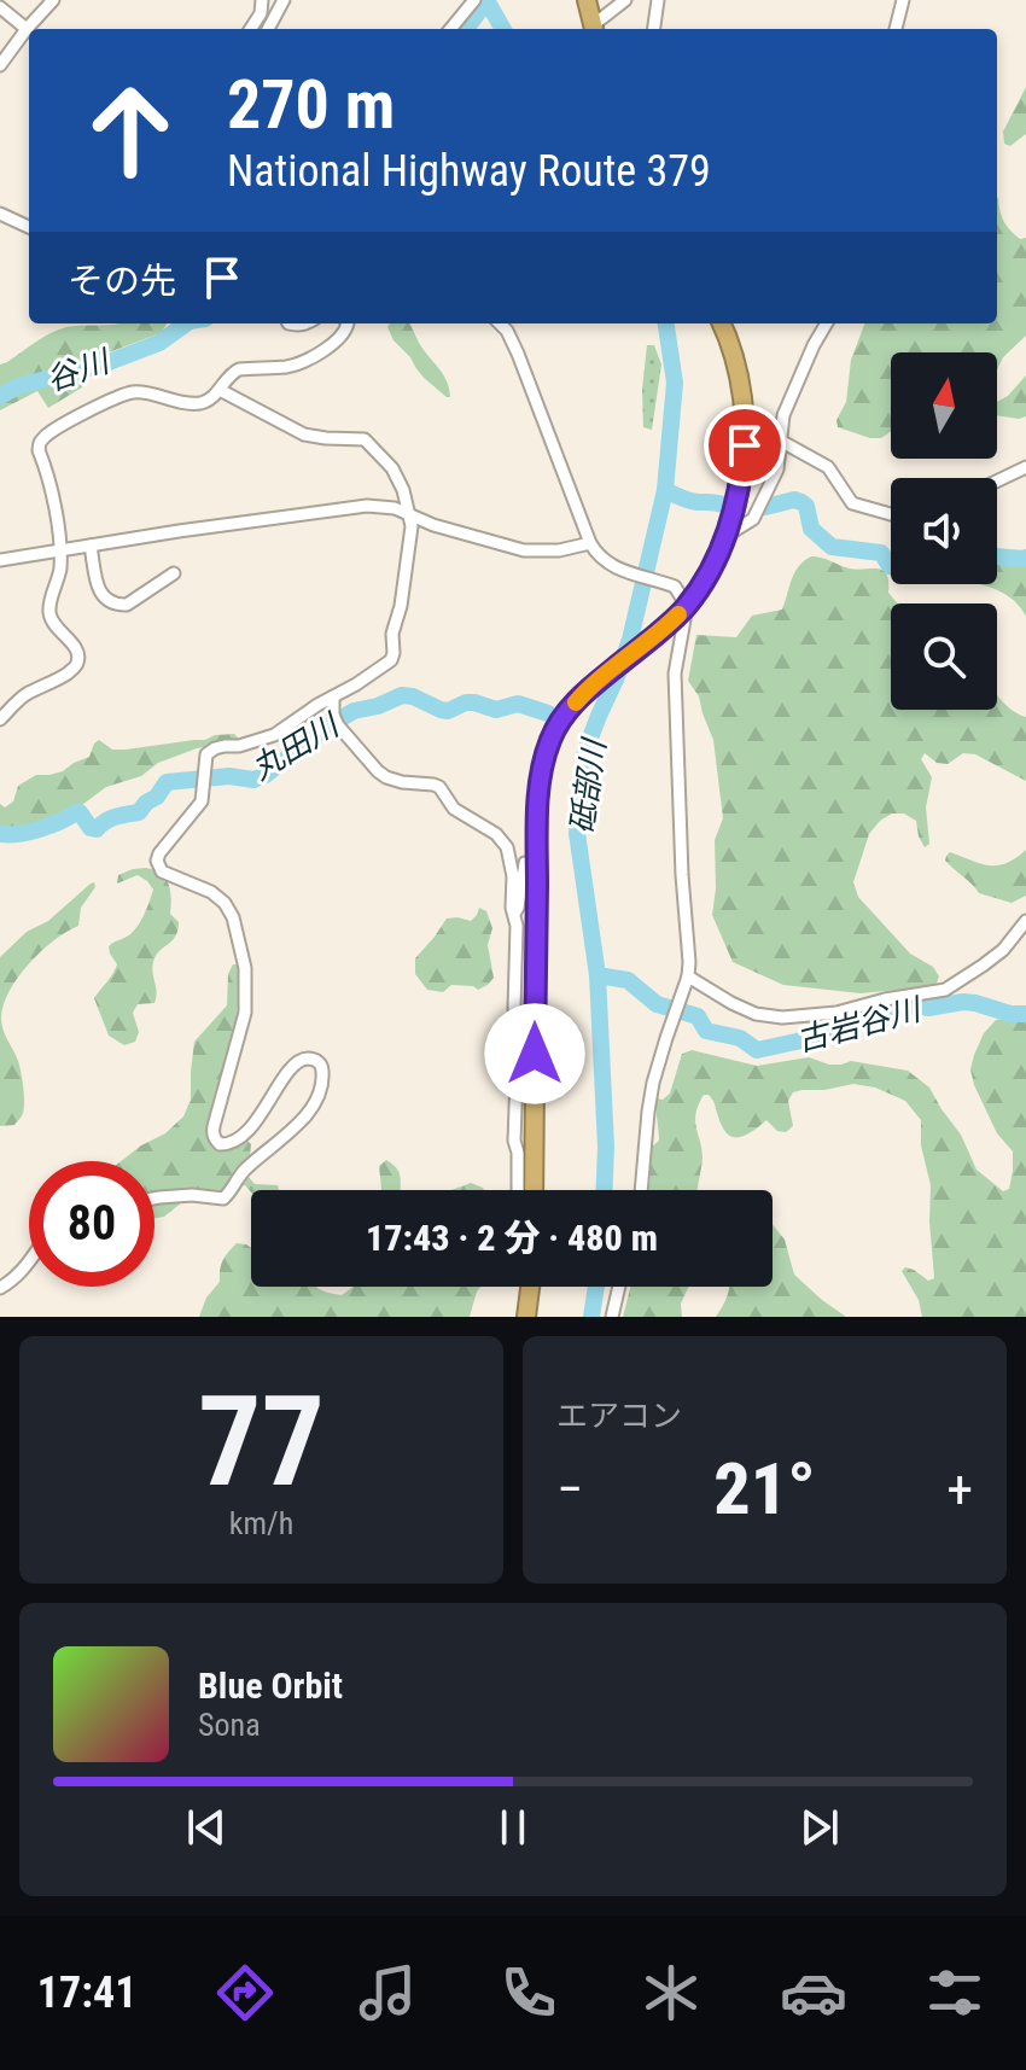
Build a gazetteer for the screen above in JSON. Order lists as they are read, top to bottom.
{
  "water": [
    "谷川",
    "丸田川",
    "砥部川",
    "古岩谷川"
  ],
  "north": "top",
  "page": {
    "turn": ["270 m", "National Highway Route 379"],
    "then": "その先",
    "limit": "80",
    "trip": "17:43 · 2 分 · 480 m",
    "tile": [
      ["77", "km/h"],
      "エアコン"
    ],
    "heat": ["−", "21°", "+"],
    "song": ["Blue Orbit", "Sona"],
    "tabs": "17:41"
  }
}
